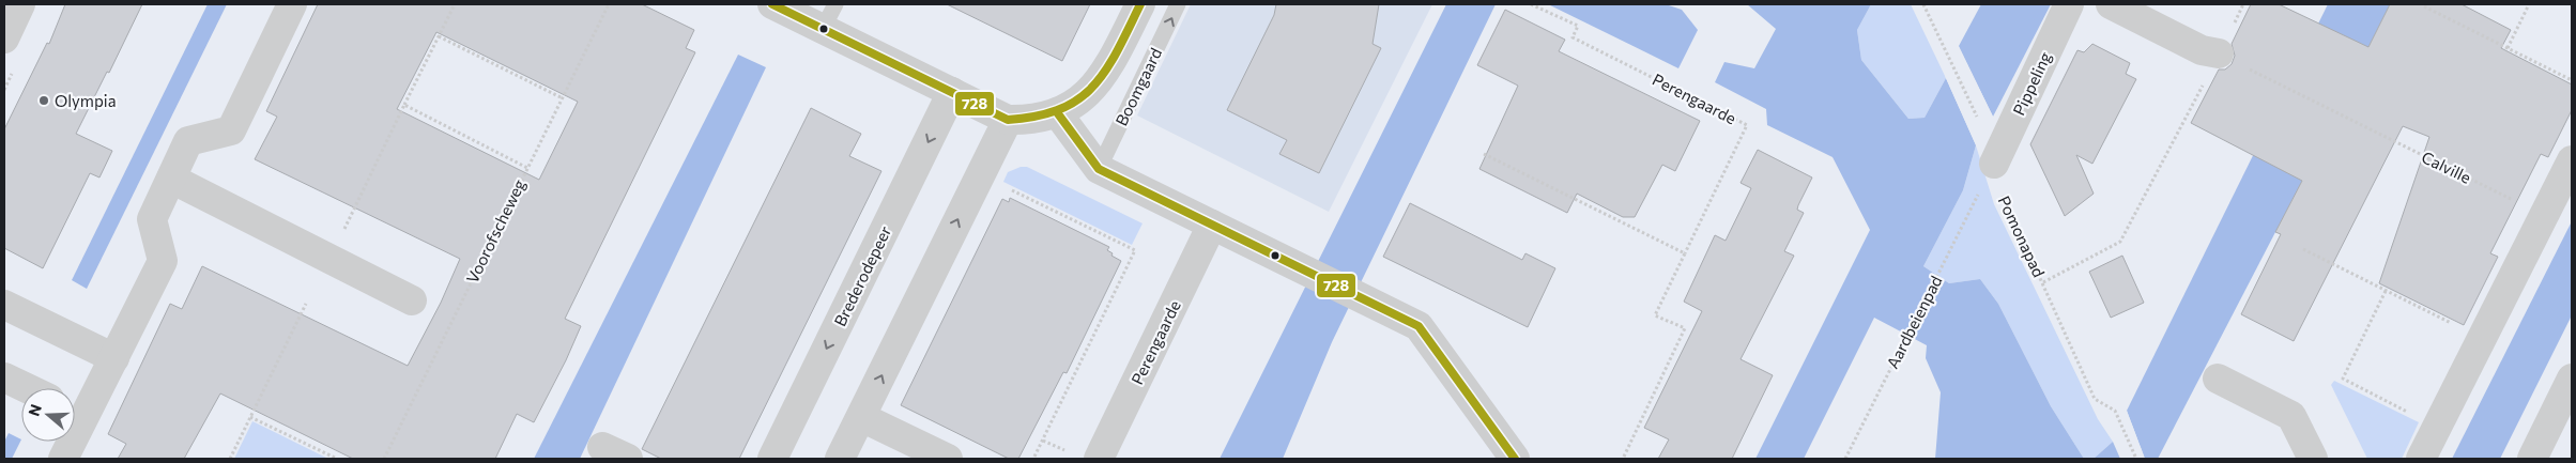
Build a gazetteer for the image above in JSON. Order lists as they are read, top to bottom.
{
  "streets": {
    "street": ["Pippeling", "Perengaarde", "Brederodepeer"],
    "lane": ["Boomgaard"],
    "path": [
      "Calville",
      "Voorofscheweg",
      "Pomonapad",
      "Aardbeienpad"
    ]
  },
  "crossings": [
    ["Pippeling", "Pomonapad"],
    ["Pippeling", "Aardbeienpad"],
    ["Pomonapad", "Aardbeienpad"]
  ],
  "one_way": ["Boomgaard"],
  "places": ["Olympia"],
  "lines": ["transit line 728"],
  "north": "left"
}
